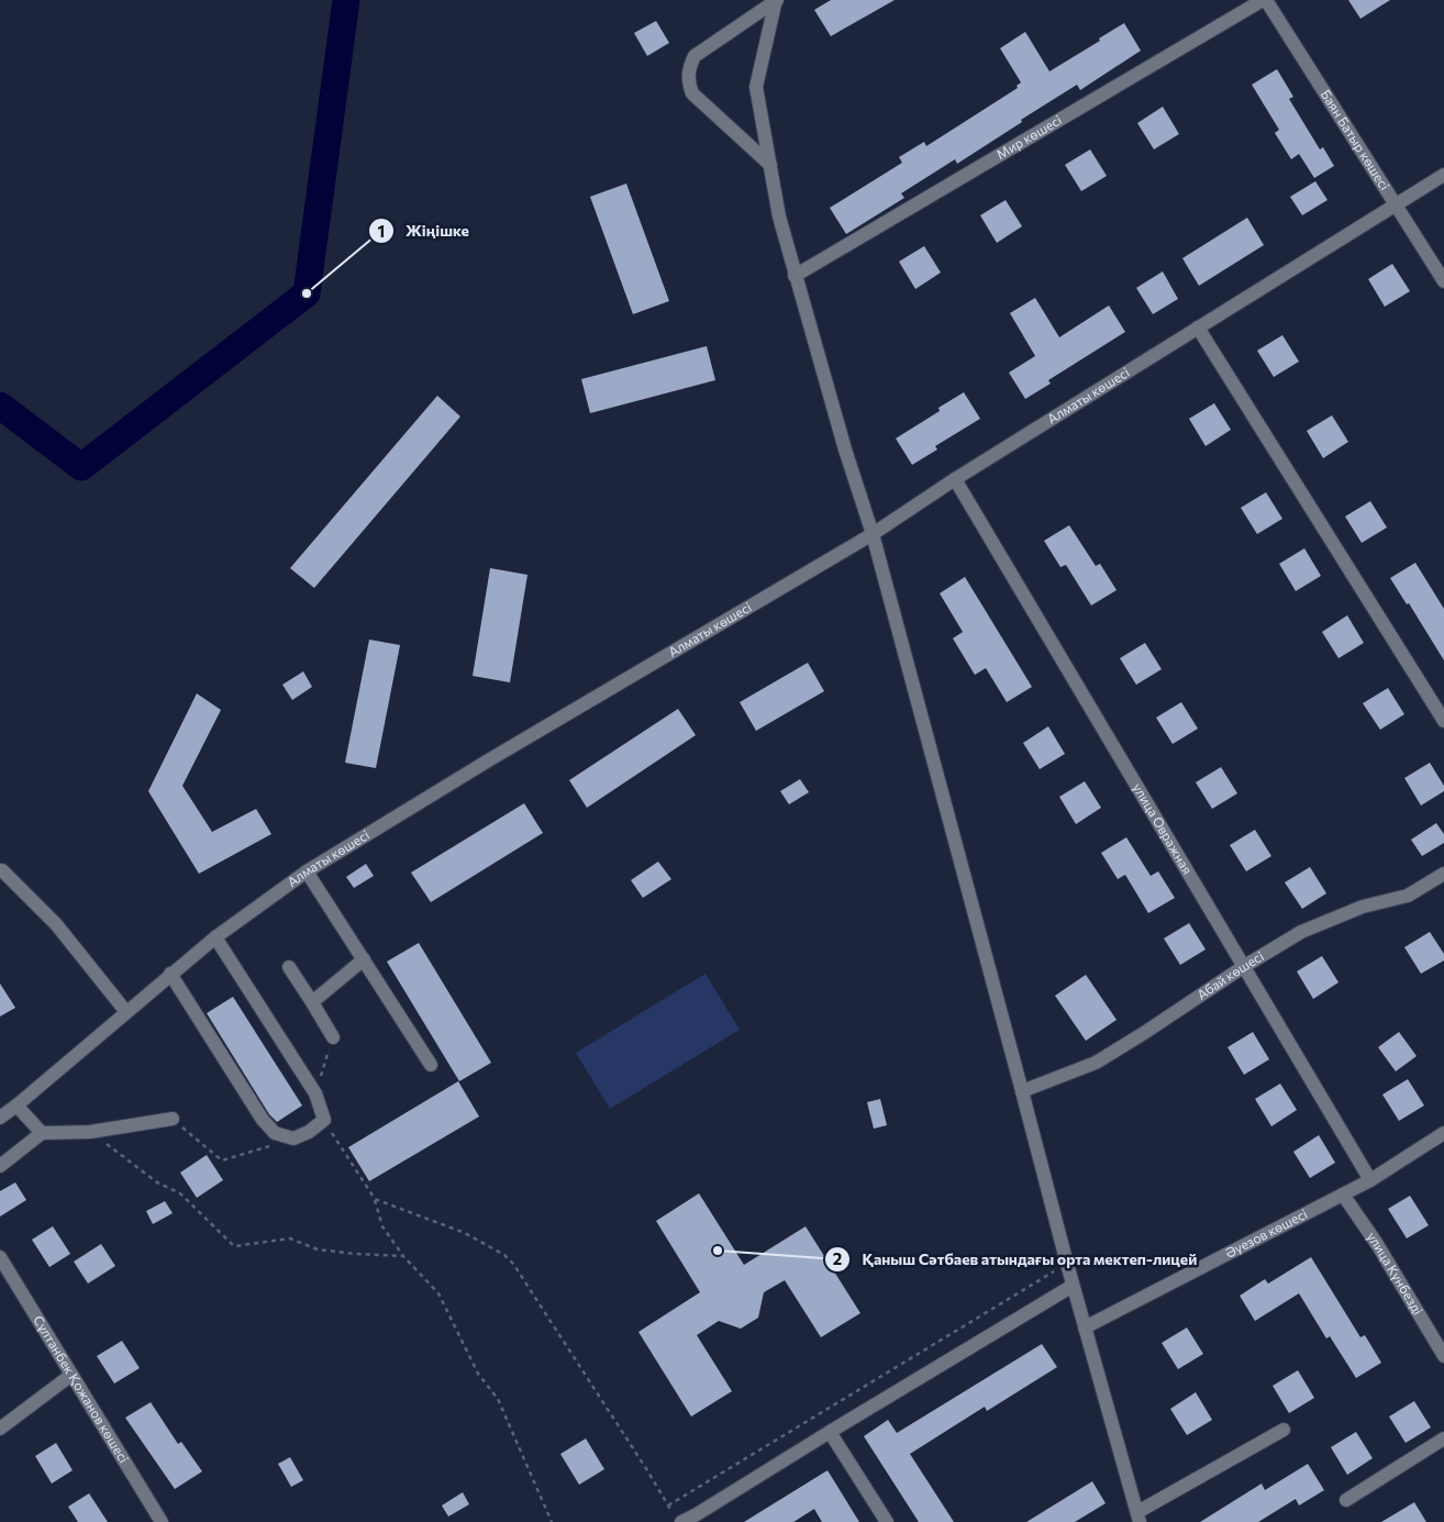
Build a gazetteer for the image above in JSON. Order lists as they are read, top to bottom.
{
  "streets": {
    "street": [
      "Мир көшесі",
      "Баян Батыр көшесі",
      "Алматы көшесі",
      "улица Овражная",
      "Абай көшесі",
      "Әуезов көшесі",
      "улица Күнбезді",
      "Сұлтанбек Қожанов көшесі"
    ]
  },
  "crossings": [
    ["Мир көшесі", "Баян Батыр көшесі"],
    ["Баян Батыр көшесі", "Алматы көшесі"],
    ["Алматы көшесі", "улица Овражная"],
    ["улица Овражная", "Абай көшесі"],
    ["улица Овражная", "Әуезов көшесі"],
    ["Әуезов көшесі", "улица Күнбезді"]
  ],
  "places": ["Жіңішке", "Қаныш Сәтбаев атындағы орта мектеп-лицей"]
}
